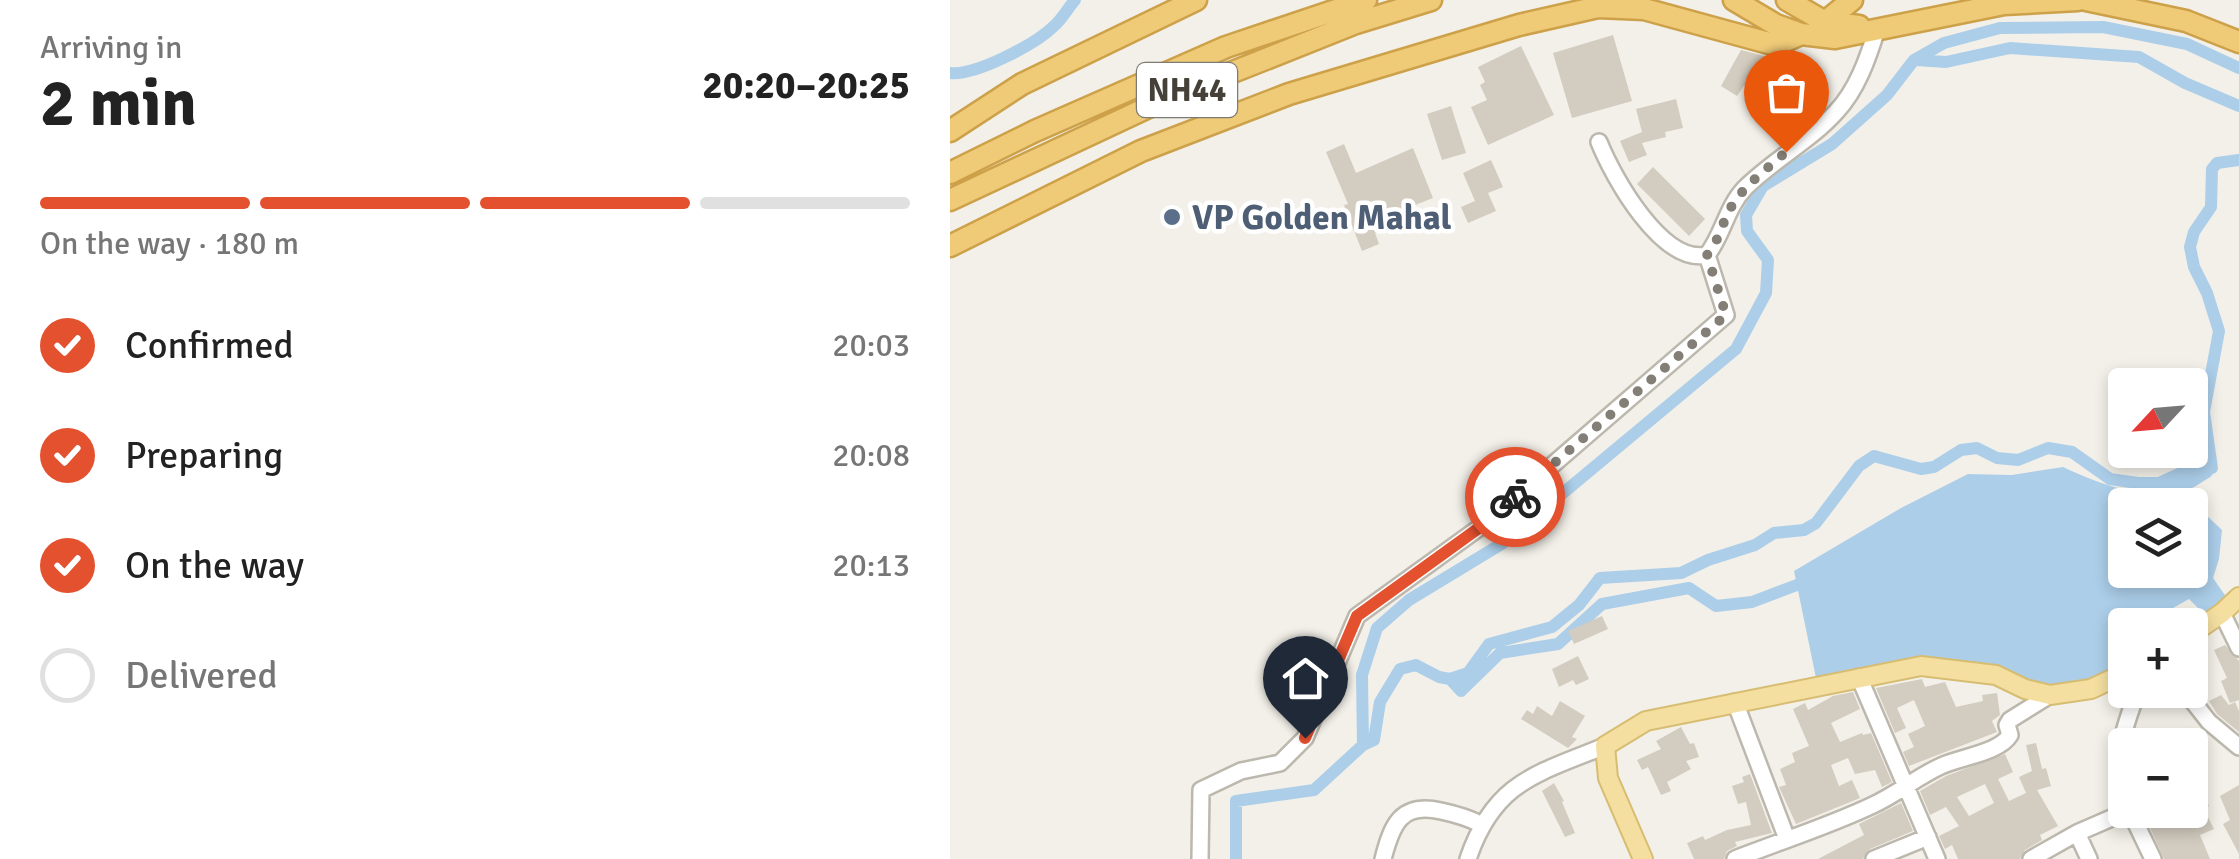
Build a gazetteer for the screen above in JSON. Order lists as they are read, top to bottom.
{
  "streets": {
    "highway": ["NH44"]
  },
  "places": ["VP Golden Mahal"],
  "north": "bottom left",
  "page": {
    "heading": ["2 min", "Arriving in", "20:20–20:25"],
    "bar": "On the way · 180 m",
    "list": [
      ["Confirmed", "20:03"],
      ["Preparing", "20:08"],
      ["On the way", "20:13"],
      "Delivered"
    ],
    "map_buttons": ["+", "−"]
  }
}
